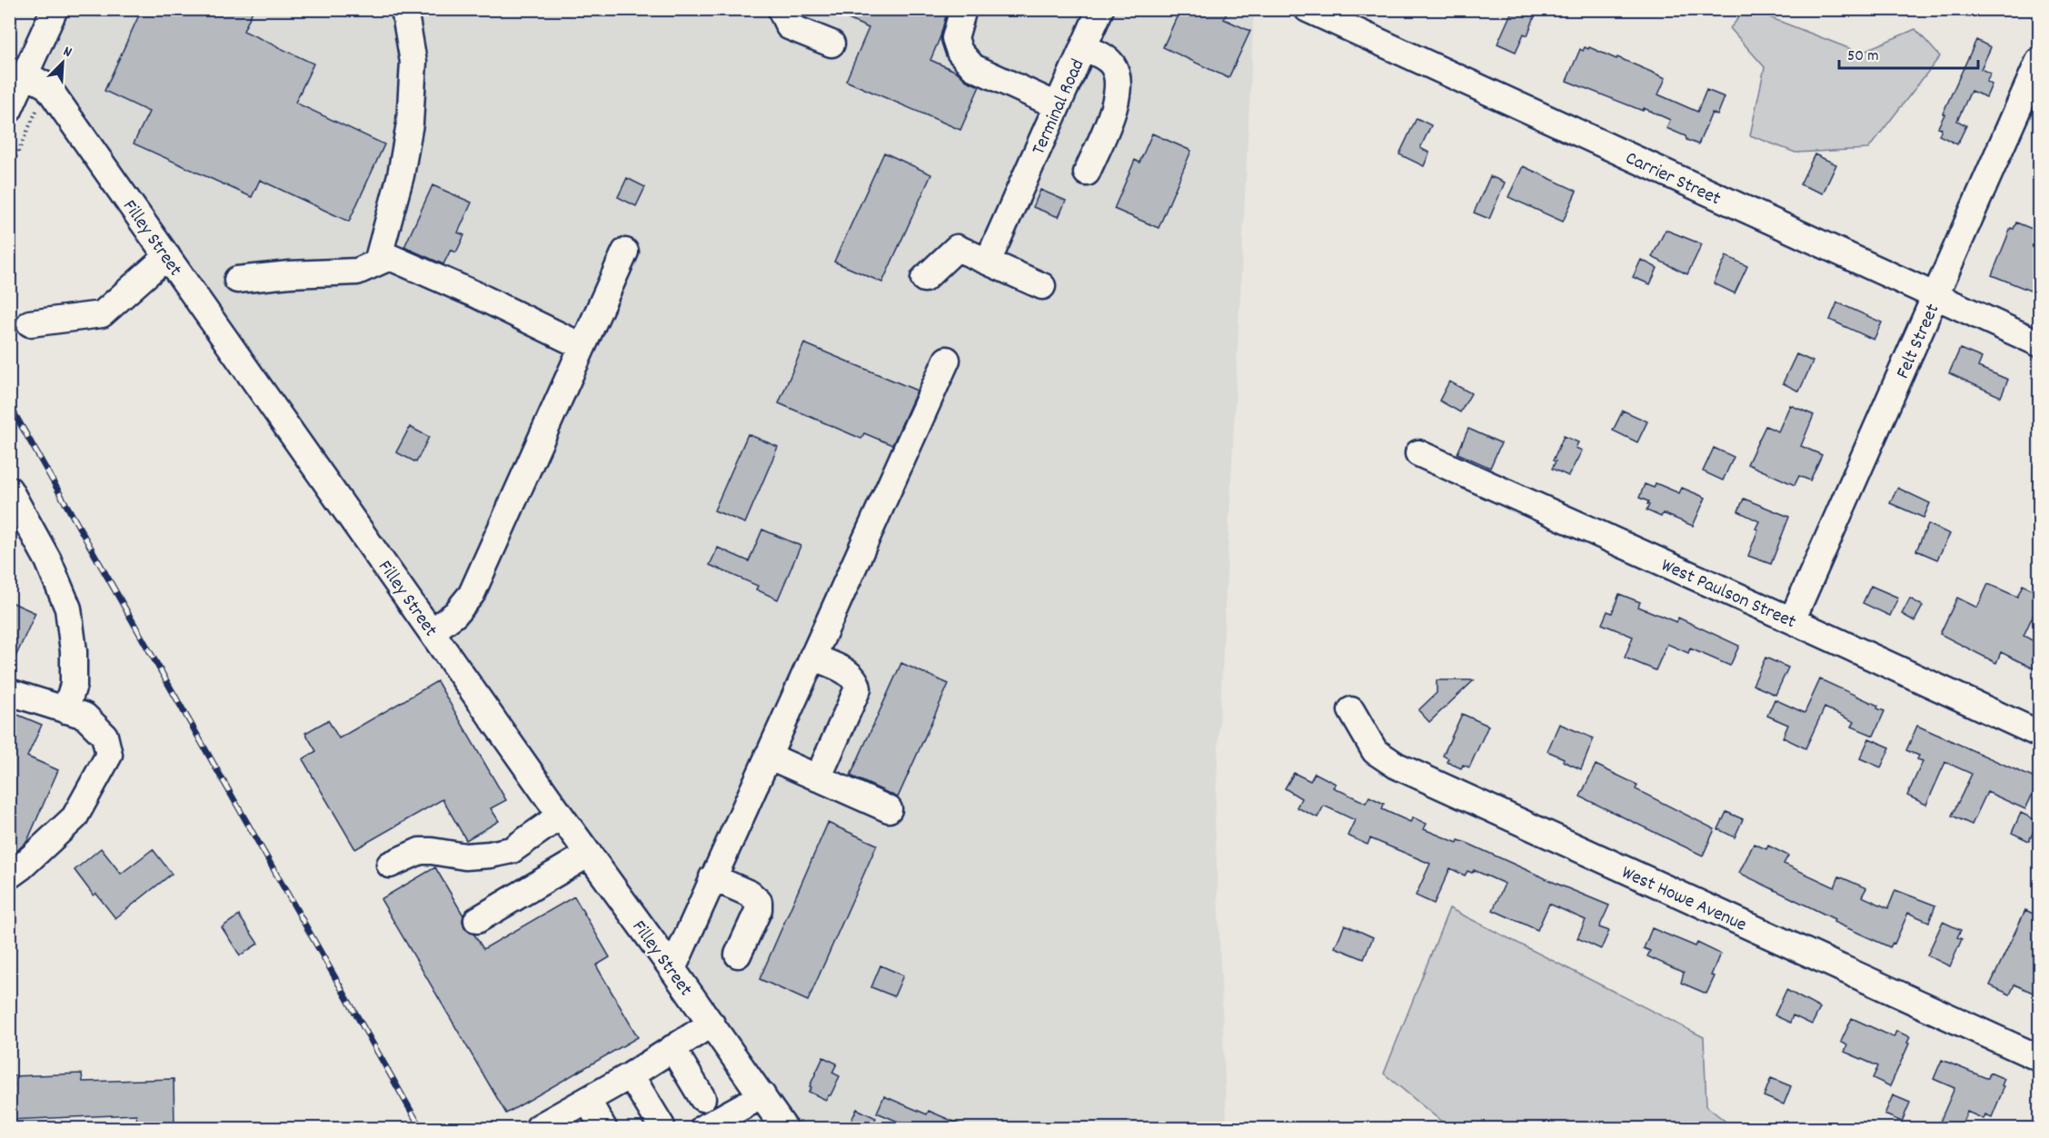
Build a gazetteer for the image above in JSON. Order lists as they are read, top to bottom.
{
  "streets": {
    "street": [
      "Terminal Road",
      "Carrier Street",
      "Filley Street",
      "Felt Street",
      "West Paulson Street",
      "West Howe Avenue"
    ]
  },
  "crossings": [
    ["Carrier Street", "Felt Street"],
    ["Felt Street", "West Paulson Street"]
  ],
  "scale_bar": "50 m",
  "north": "top right"
}
